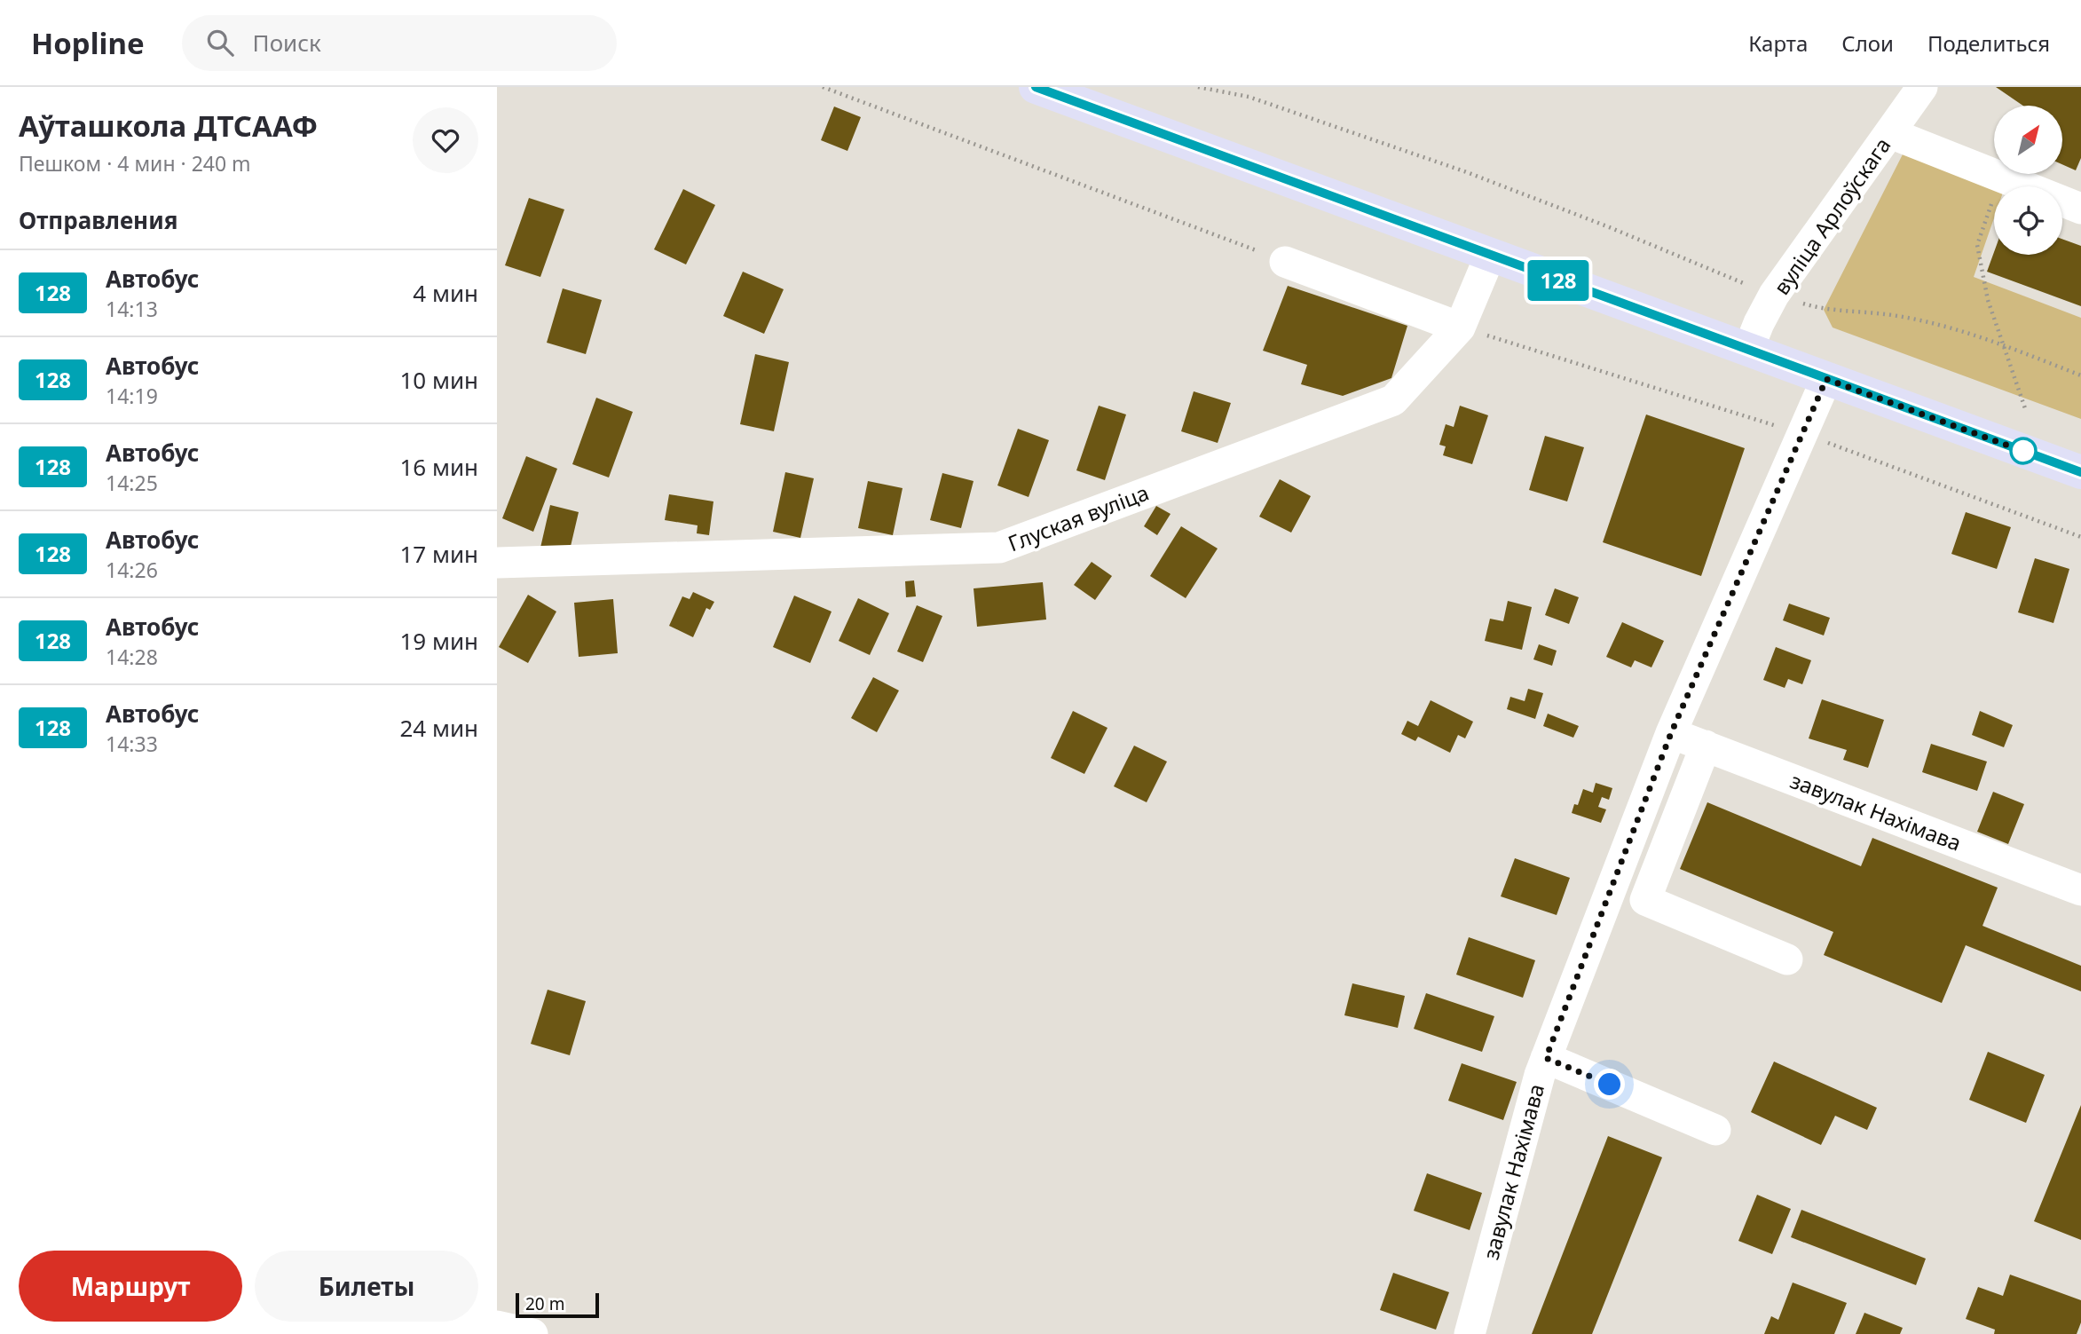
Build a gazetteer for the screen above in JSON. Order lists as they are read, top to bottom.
{
  "streets": {
    "street": ["вуліца Арлоўскага", "Глуская вуліца", "завулак Нахімава"]
  },
  "lines": ["bus line 128"],
  "scale_bar": "20 m",
  "north": "top right",
  "page": {
    "header": "Hopline",
    "search": "Поиск",
    "nav": ["Карта", "Слои", "Поделиться"],
    "heading": [
      ["Аўташкола ДТСААФ", "Пешком · 4 мин · 240 m"],
      "Отправления"
    ],
    "on_map": "128",
    "list": [
      {
        "mark": "128",
        "name": "Автобус",
        "note": "14:13",
        "value": "4 мин"
      },
      {
        "mark": "128",
        "name": "Автобус",
        "note": "14:19",
        "value": "10 мин"
      },
      {
        "mark": "128",
        "name": "Автобус",
        "note": "14:25",
        "value": "16 мин"
      },
      {
        "mark": "128",
        "name": "Автобус",
        "note": "14:26",
        "value": "17 мин"
      },
      {
        "mark": "128",
        "name": "Автобус",
        "note": "14:28",
        "value": "19 мин"
      },
      {
        "mark": "128",
        "name": "Автобус",
        "note": "14:33",
        "value": "24 мин"
      }
    ],
    "buttons": ["Маршрут", "Билеты"],
    "scale": "20 m"
  }
}
